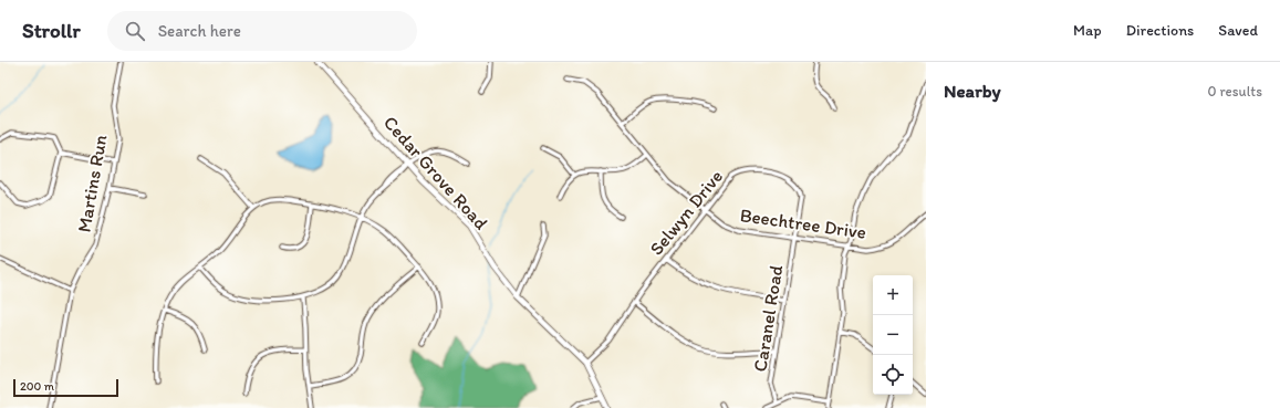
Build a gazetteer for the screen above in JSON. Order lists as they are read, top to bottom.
{
  "streets": {
    "street": [
      "Cedar Grove Road",
      "Martins Run",
      "Selwyn Drive",
      "Beechtree Drive",
      "Caranel Road"
    ]
  },
  "crossings": [
    ["Cedar Grove Road", "Selwyn Drive"],
    ["Selwyn Drive", "Beechtree Drive"],
    ["Selwyn Drive", "Caranel Road"],
    ["Beechtree Drive", "Caranel Road"]
  ],
  "scale_bar": "200 m",
  "page": {
    "header": "Strollr",
    "search": "Search here",
    "nav": ["Map", "Directions", "Saved"],
    "heading": ["Nearby", "0 results"],
    "map_buttons": ["+", "−"],
    "scale": "200 m"
  }
}
